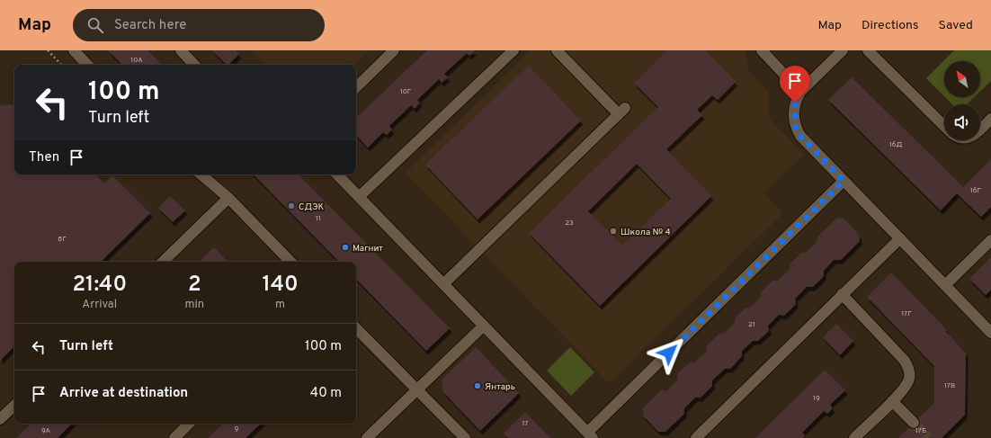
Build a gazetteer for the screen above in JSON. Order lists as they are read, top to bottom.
{
  "places": [
    "СДЭК",
    "Школа № 4",
    "Магнит",
    "Янтарь"
  ],
  "house_numbers": [
    "10А",
    "10Г",
    "16Д",
    "16Г",
    "11",
    "23",
    "8Г",
    "17Г",
    "21",
    "17В",
    "19",
    "17",
    "9",
    "9А",
    "17Б"
  ],
  "north": "top left",
  "page": {
    "header": "Map",
    "search": "Search here",
    "nav": ["Map", "Directions", "Saved"],
    "turn": ["100 m", "Turn left"],
    "then": "Then",
    "eta": [
      "21:40",
      "Arrival",
      "2",
      "min",
      "140",
      "m"
    ],
    "list": [
      {
        "name": "Turn left",
        "value": "100 m"
      },
      {
        "name": "Arrive at destination",
        "value": "40 m"
      }
    ]
  }
}
